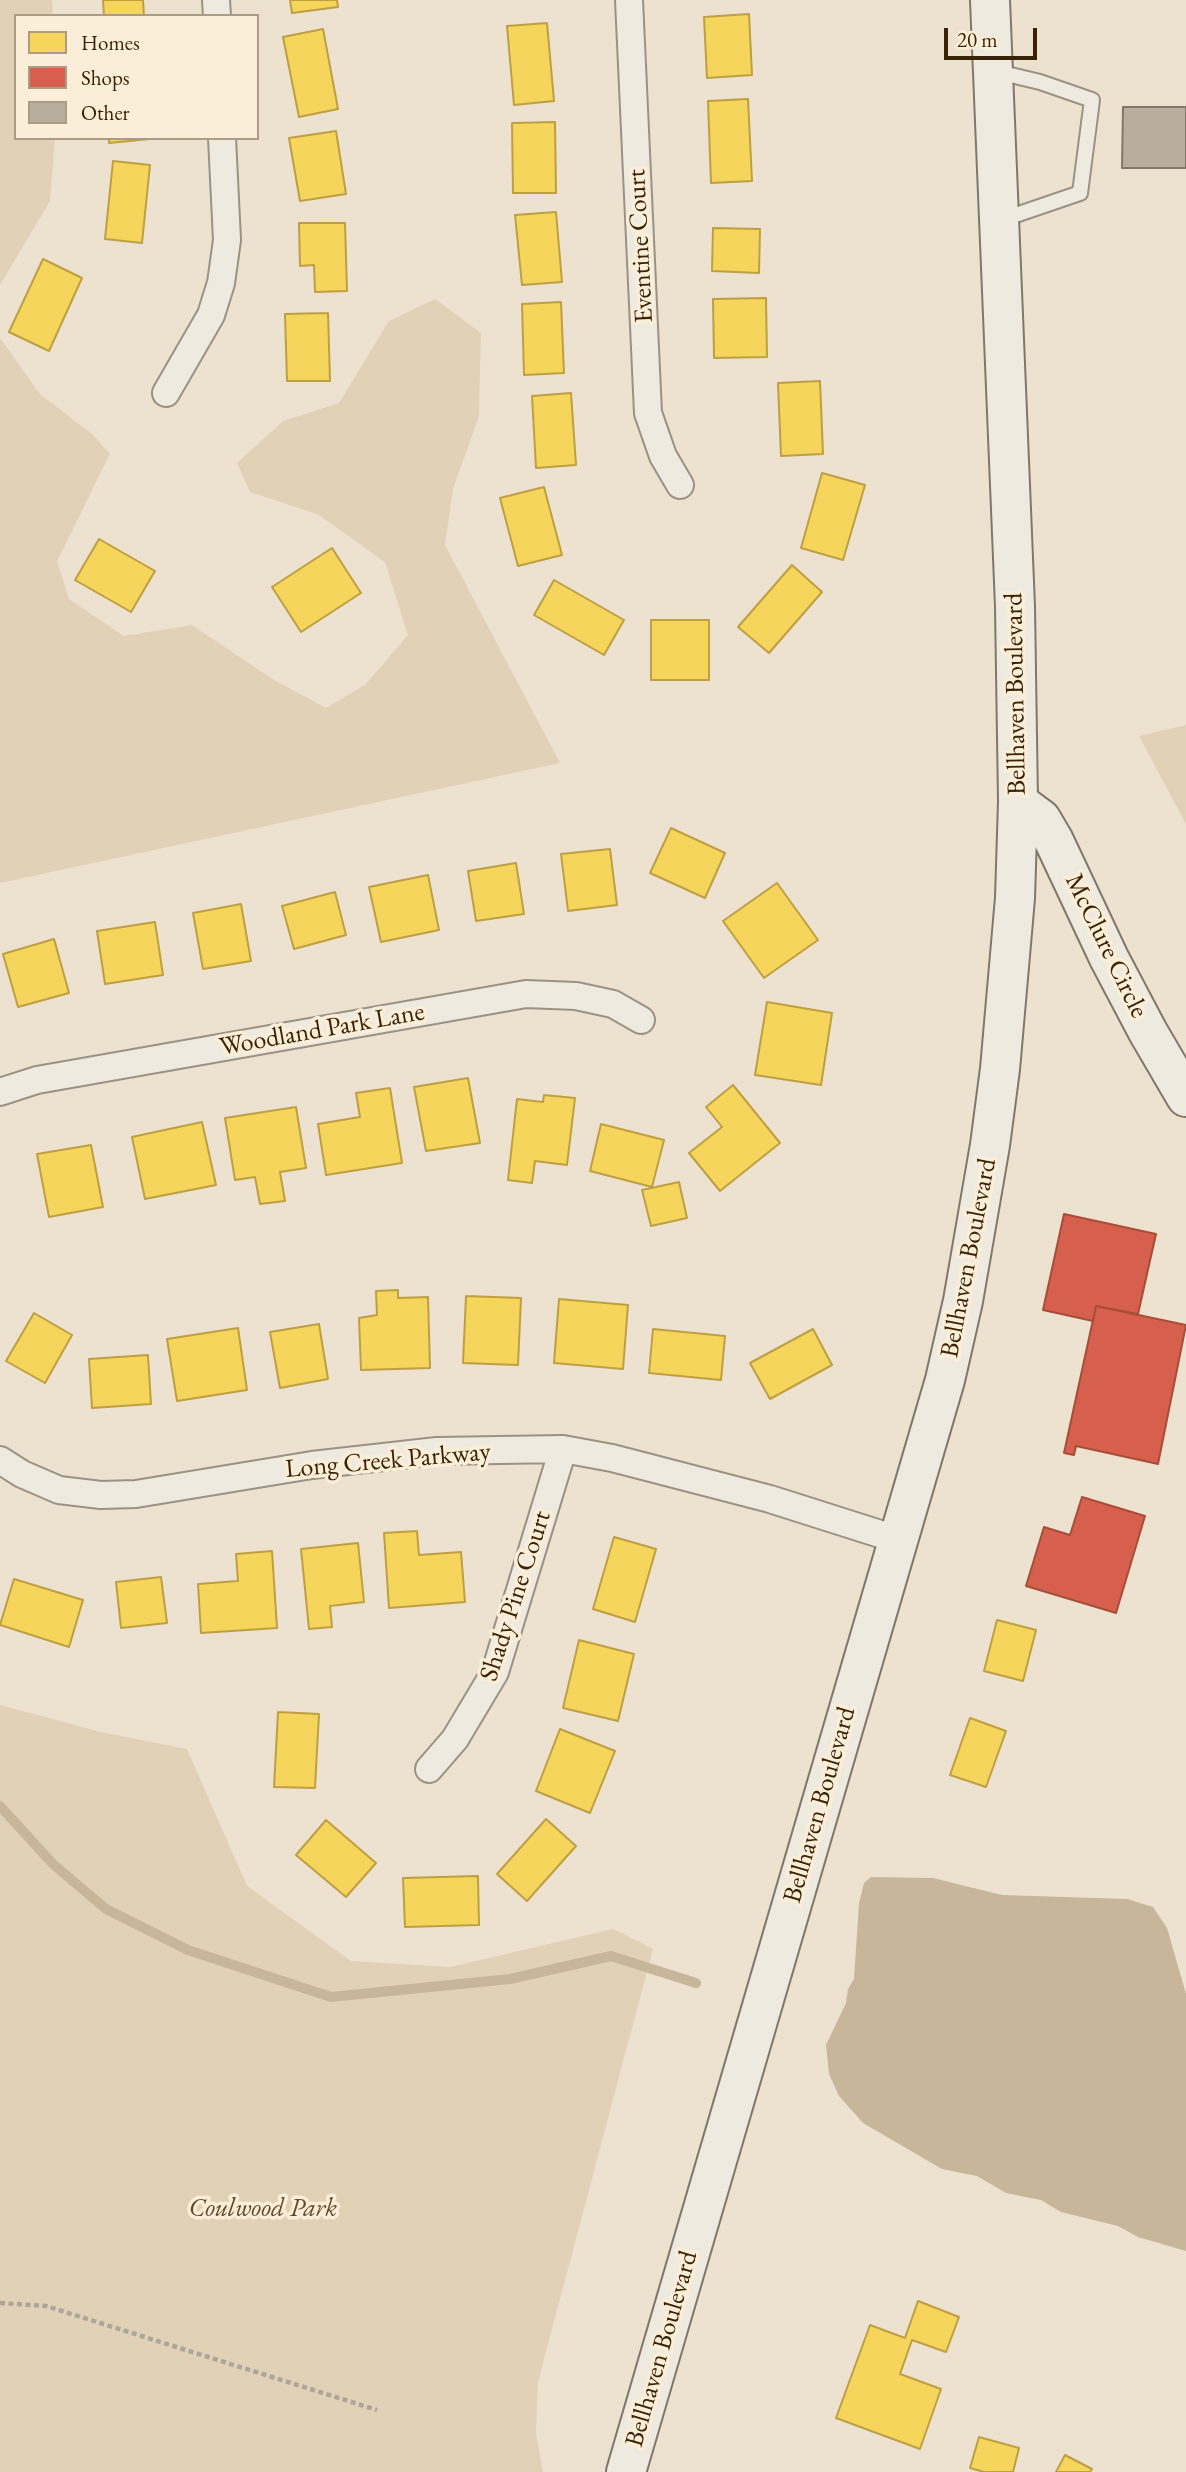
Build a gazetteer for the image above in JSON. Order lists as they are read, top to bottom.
{
  "streets": {
    "main road": ["Bellhaven Boulevard", "McClure Circle"],
    "street": [
      "Eventine Court",
      "Woodland Park Lane",
      "Long Creek Parkway",
      "Shady Pine Court"
    ]
  },
  "crossings": [
    ["Bellhaven Boulevard", "McClure Circle"],
    ["Bellhaven Boulevard", "Long Creek Parkway"],
    ["Long Creek Parkway", "Shady Pine Court"]
  ],
  "parks": ["Coulwood Park"],
  "legend": ["Homes", "Shops", "Other"],
  "scale_bar": "20 m"
}
